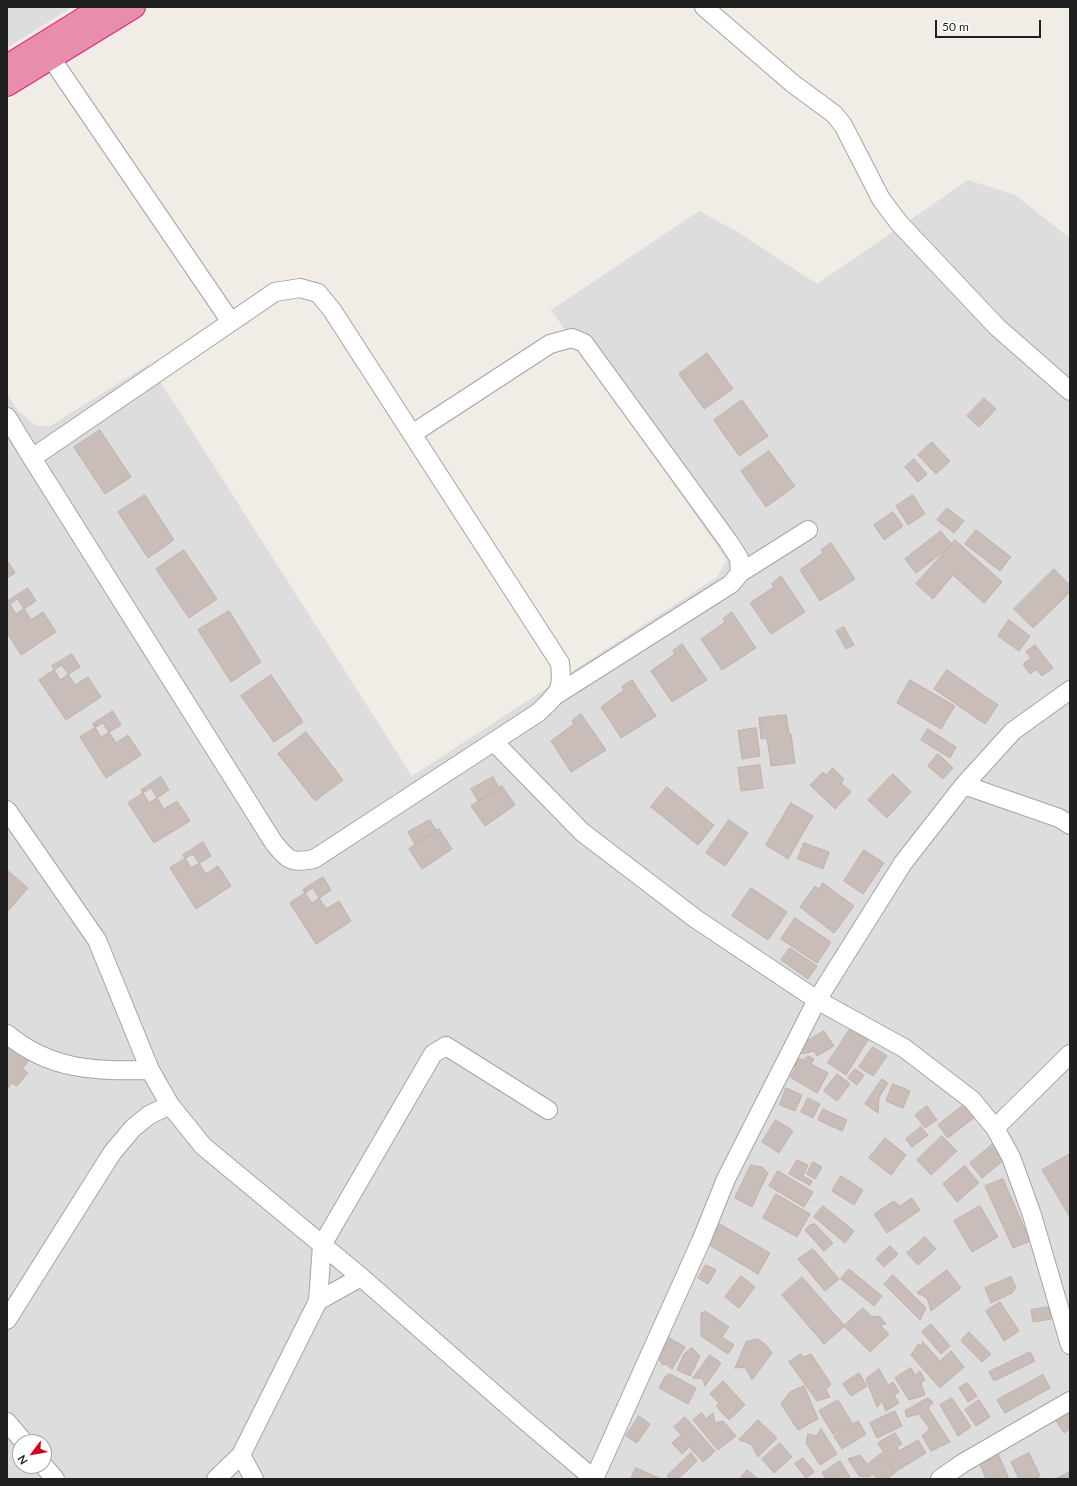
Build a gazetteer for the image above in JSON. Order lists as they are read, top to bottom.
{
  "scale_bar": "50 m",
  "north": "bottom left"
}
